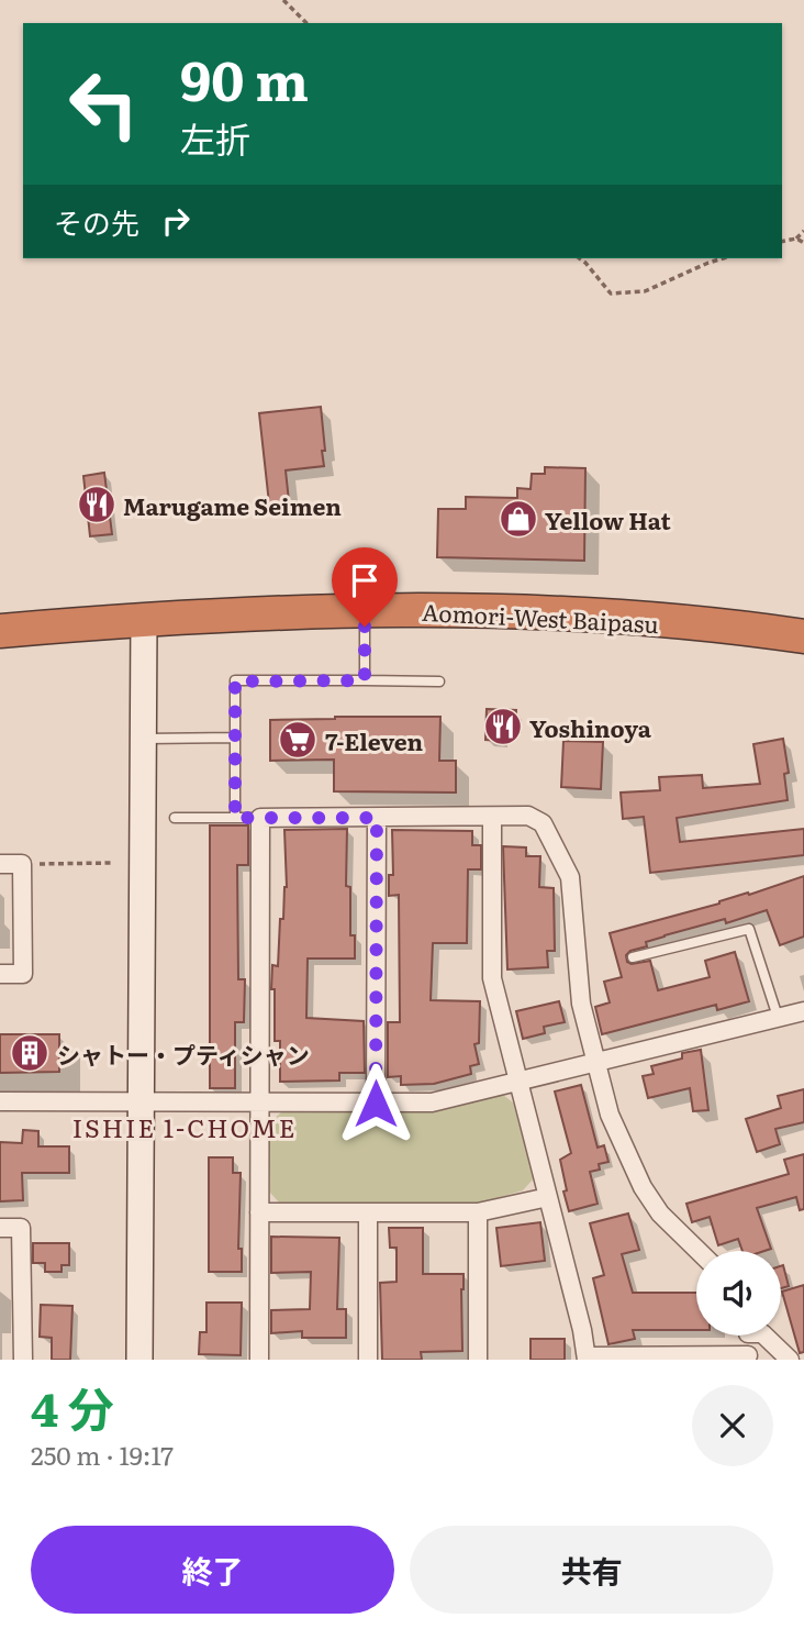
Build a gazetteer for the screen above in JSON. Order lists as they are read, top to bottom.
{
  "streets": {
    "highway": ["Aomori-West Baipasu"]
  },
  "districts": ["ISHIE 1-CHOME"],
  "places": {
    "restaurant": ["Marugame Seimen", "Yoshinoya"],
    "shop": ["Yellow Hat"],
    "supermarket": ["7-Eleven"],
    "building": ["シャトー・プティシャン"]
  },
  "page": {
    "turn": ["90 m", "左折"],
    "then": "その先",
    "heading": ["4 分", "250 m · 19:17"],
    "buttons": ["終了", "共有"]
  }
}
